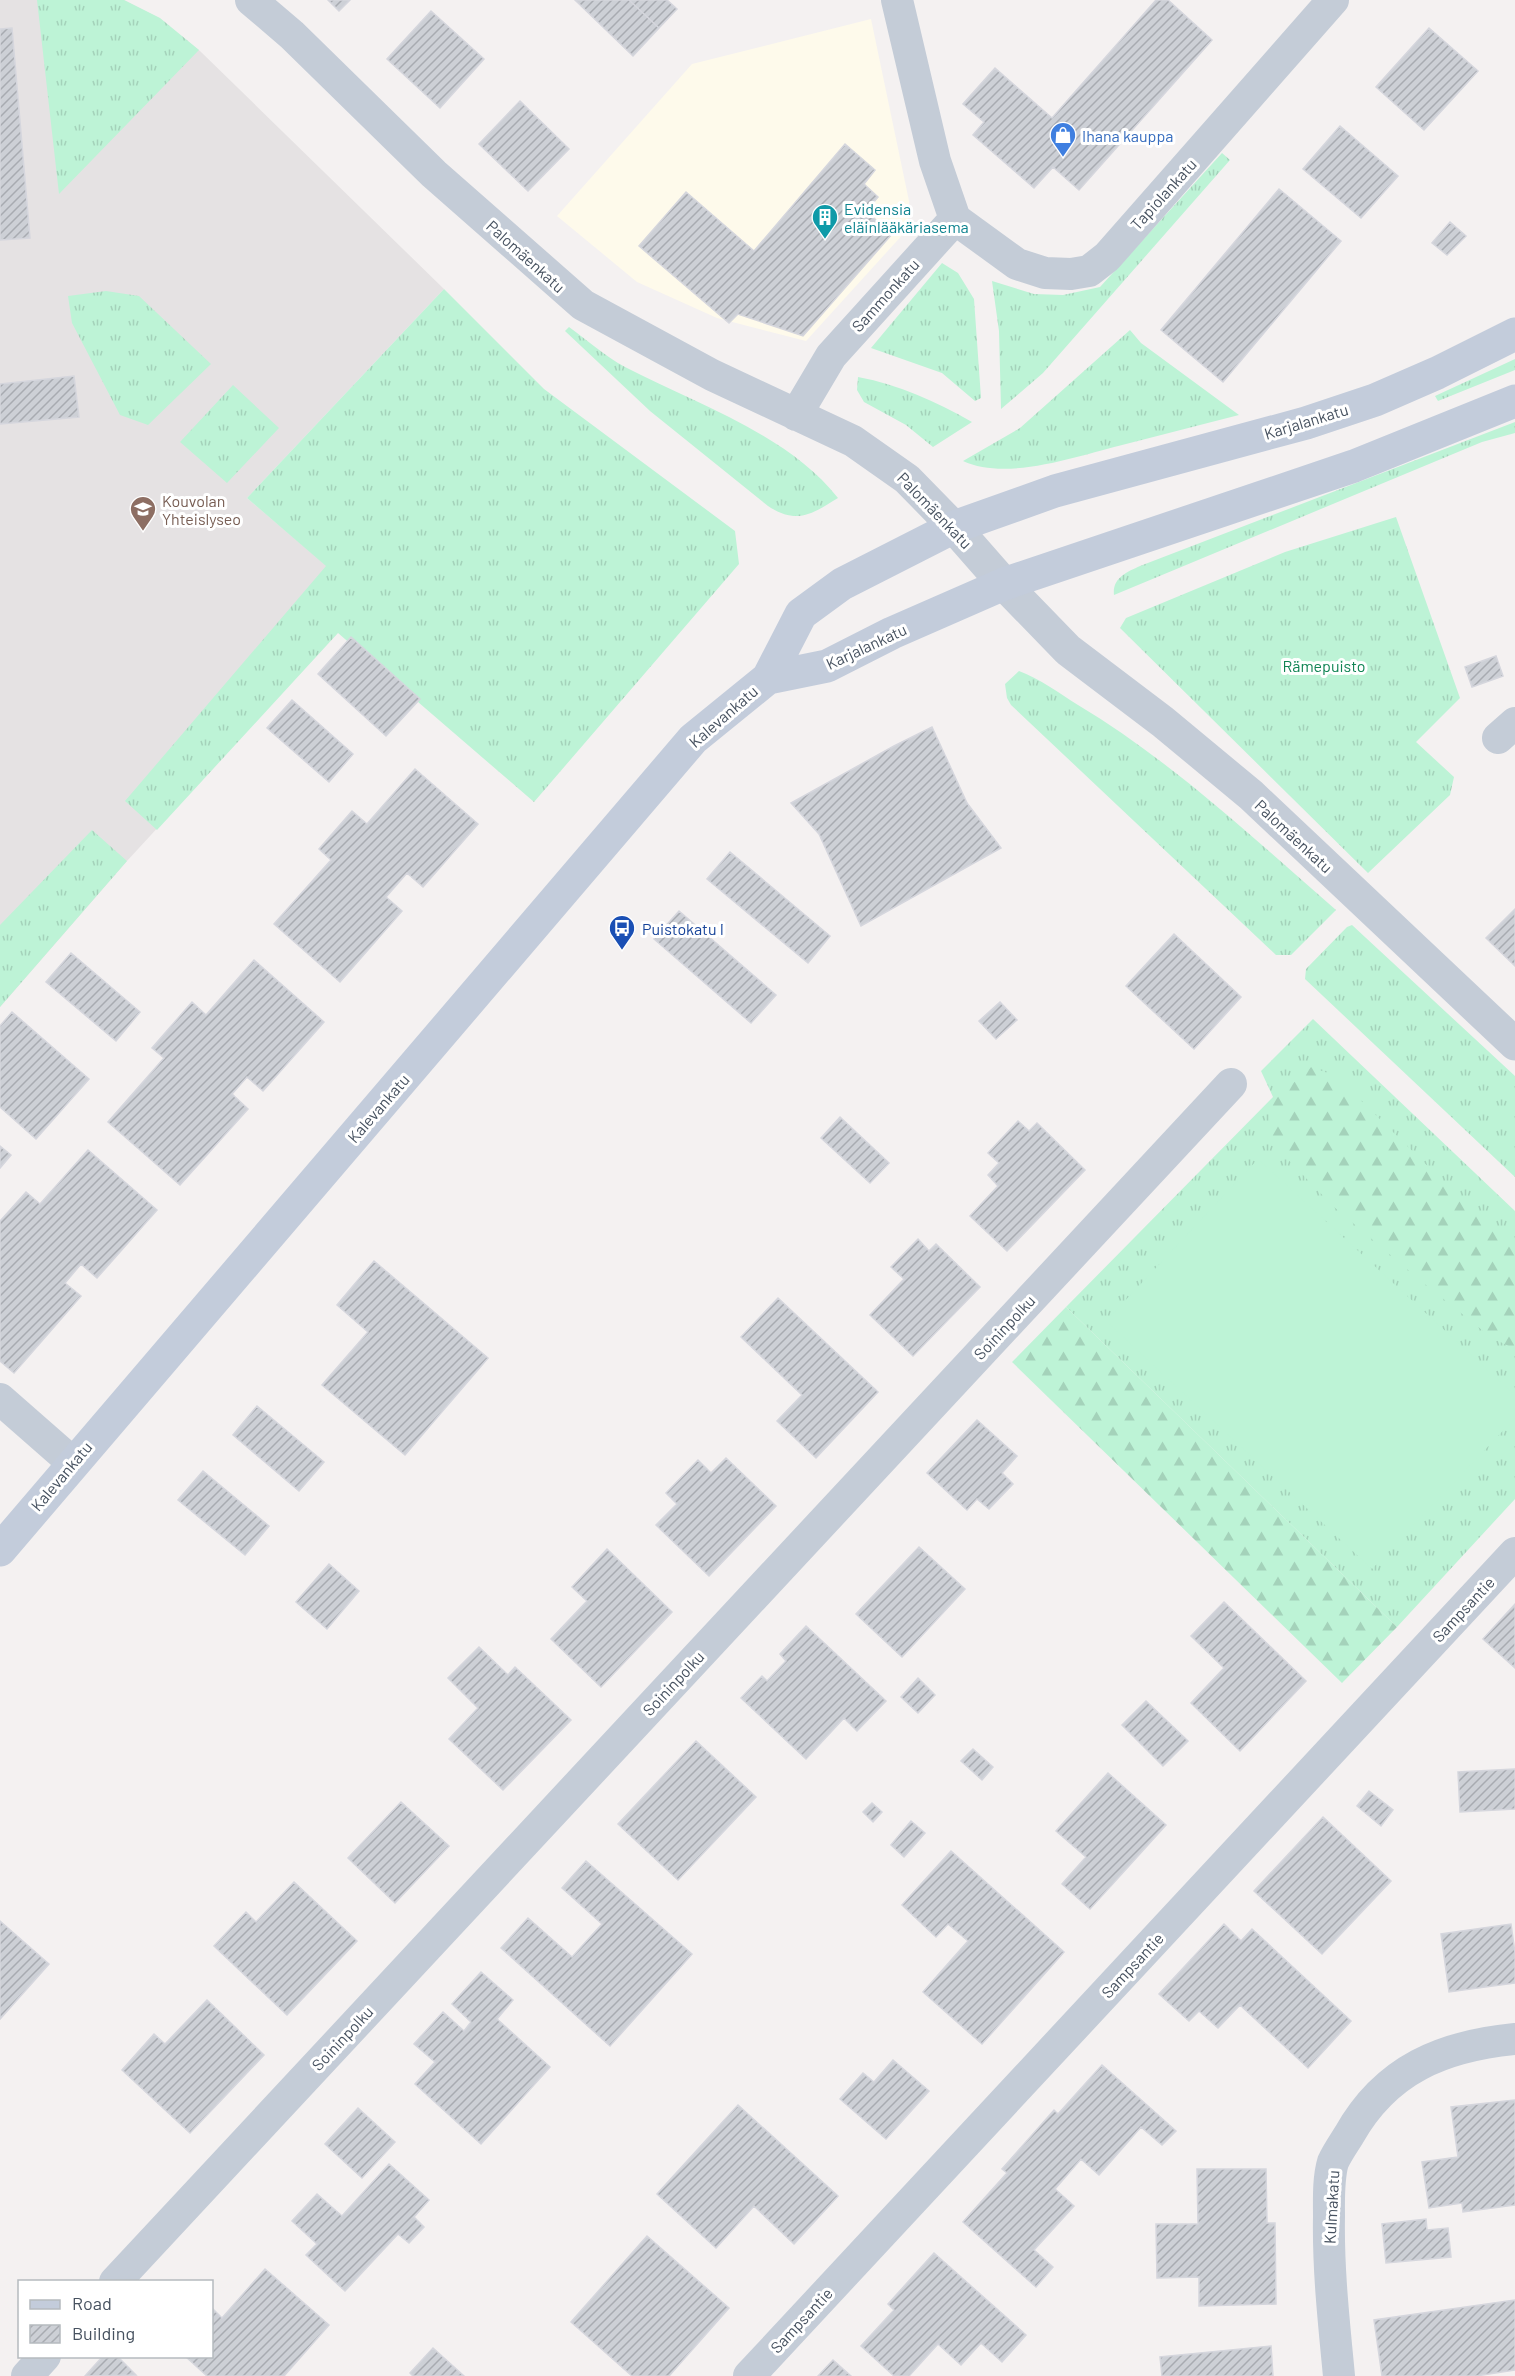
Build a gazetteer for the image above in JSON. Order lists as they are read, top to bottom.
{
  "streets": {
    "main road": ["Karjalankatu", "Kalevankatu"],
    "street": [
      "Tapiolankatu",
      "Palomäenkatu",
      "Sammonkatu",
      "Soininpolku",
      "Sampsantie",
      "Kulmakatu"
    ]
  },
  "crossings": [
    ["Tapiolankatu", "Sammonkatu"],
    ["Palomäenkatu", "Sammonkatu"],
    ["Palomäenkatu", "Karjalankatu"],
    ["Karjalankatu", "Kalevankatu"]
  ],
  "parks": ["Rämepuisto"],
  "places": {
    "shop": ["Ihana kauppa"],
    "building": ["Evidensia eläinlääkäriasema"],
    "school or university": ["Kouvolan Yhteislyseo"],
    "bus stop": ["Puistokatu I"]
  },
  "legend": ["Road", "Building"]
}
